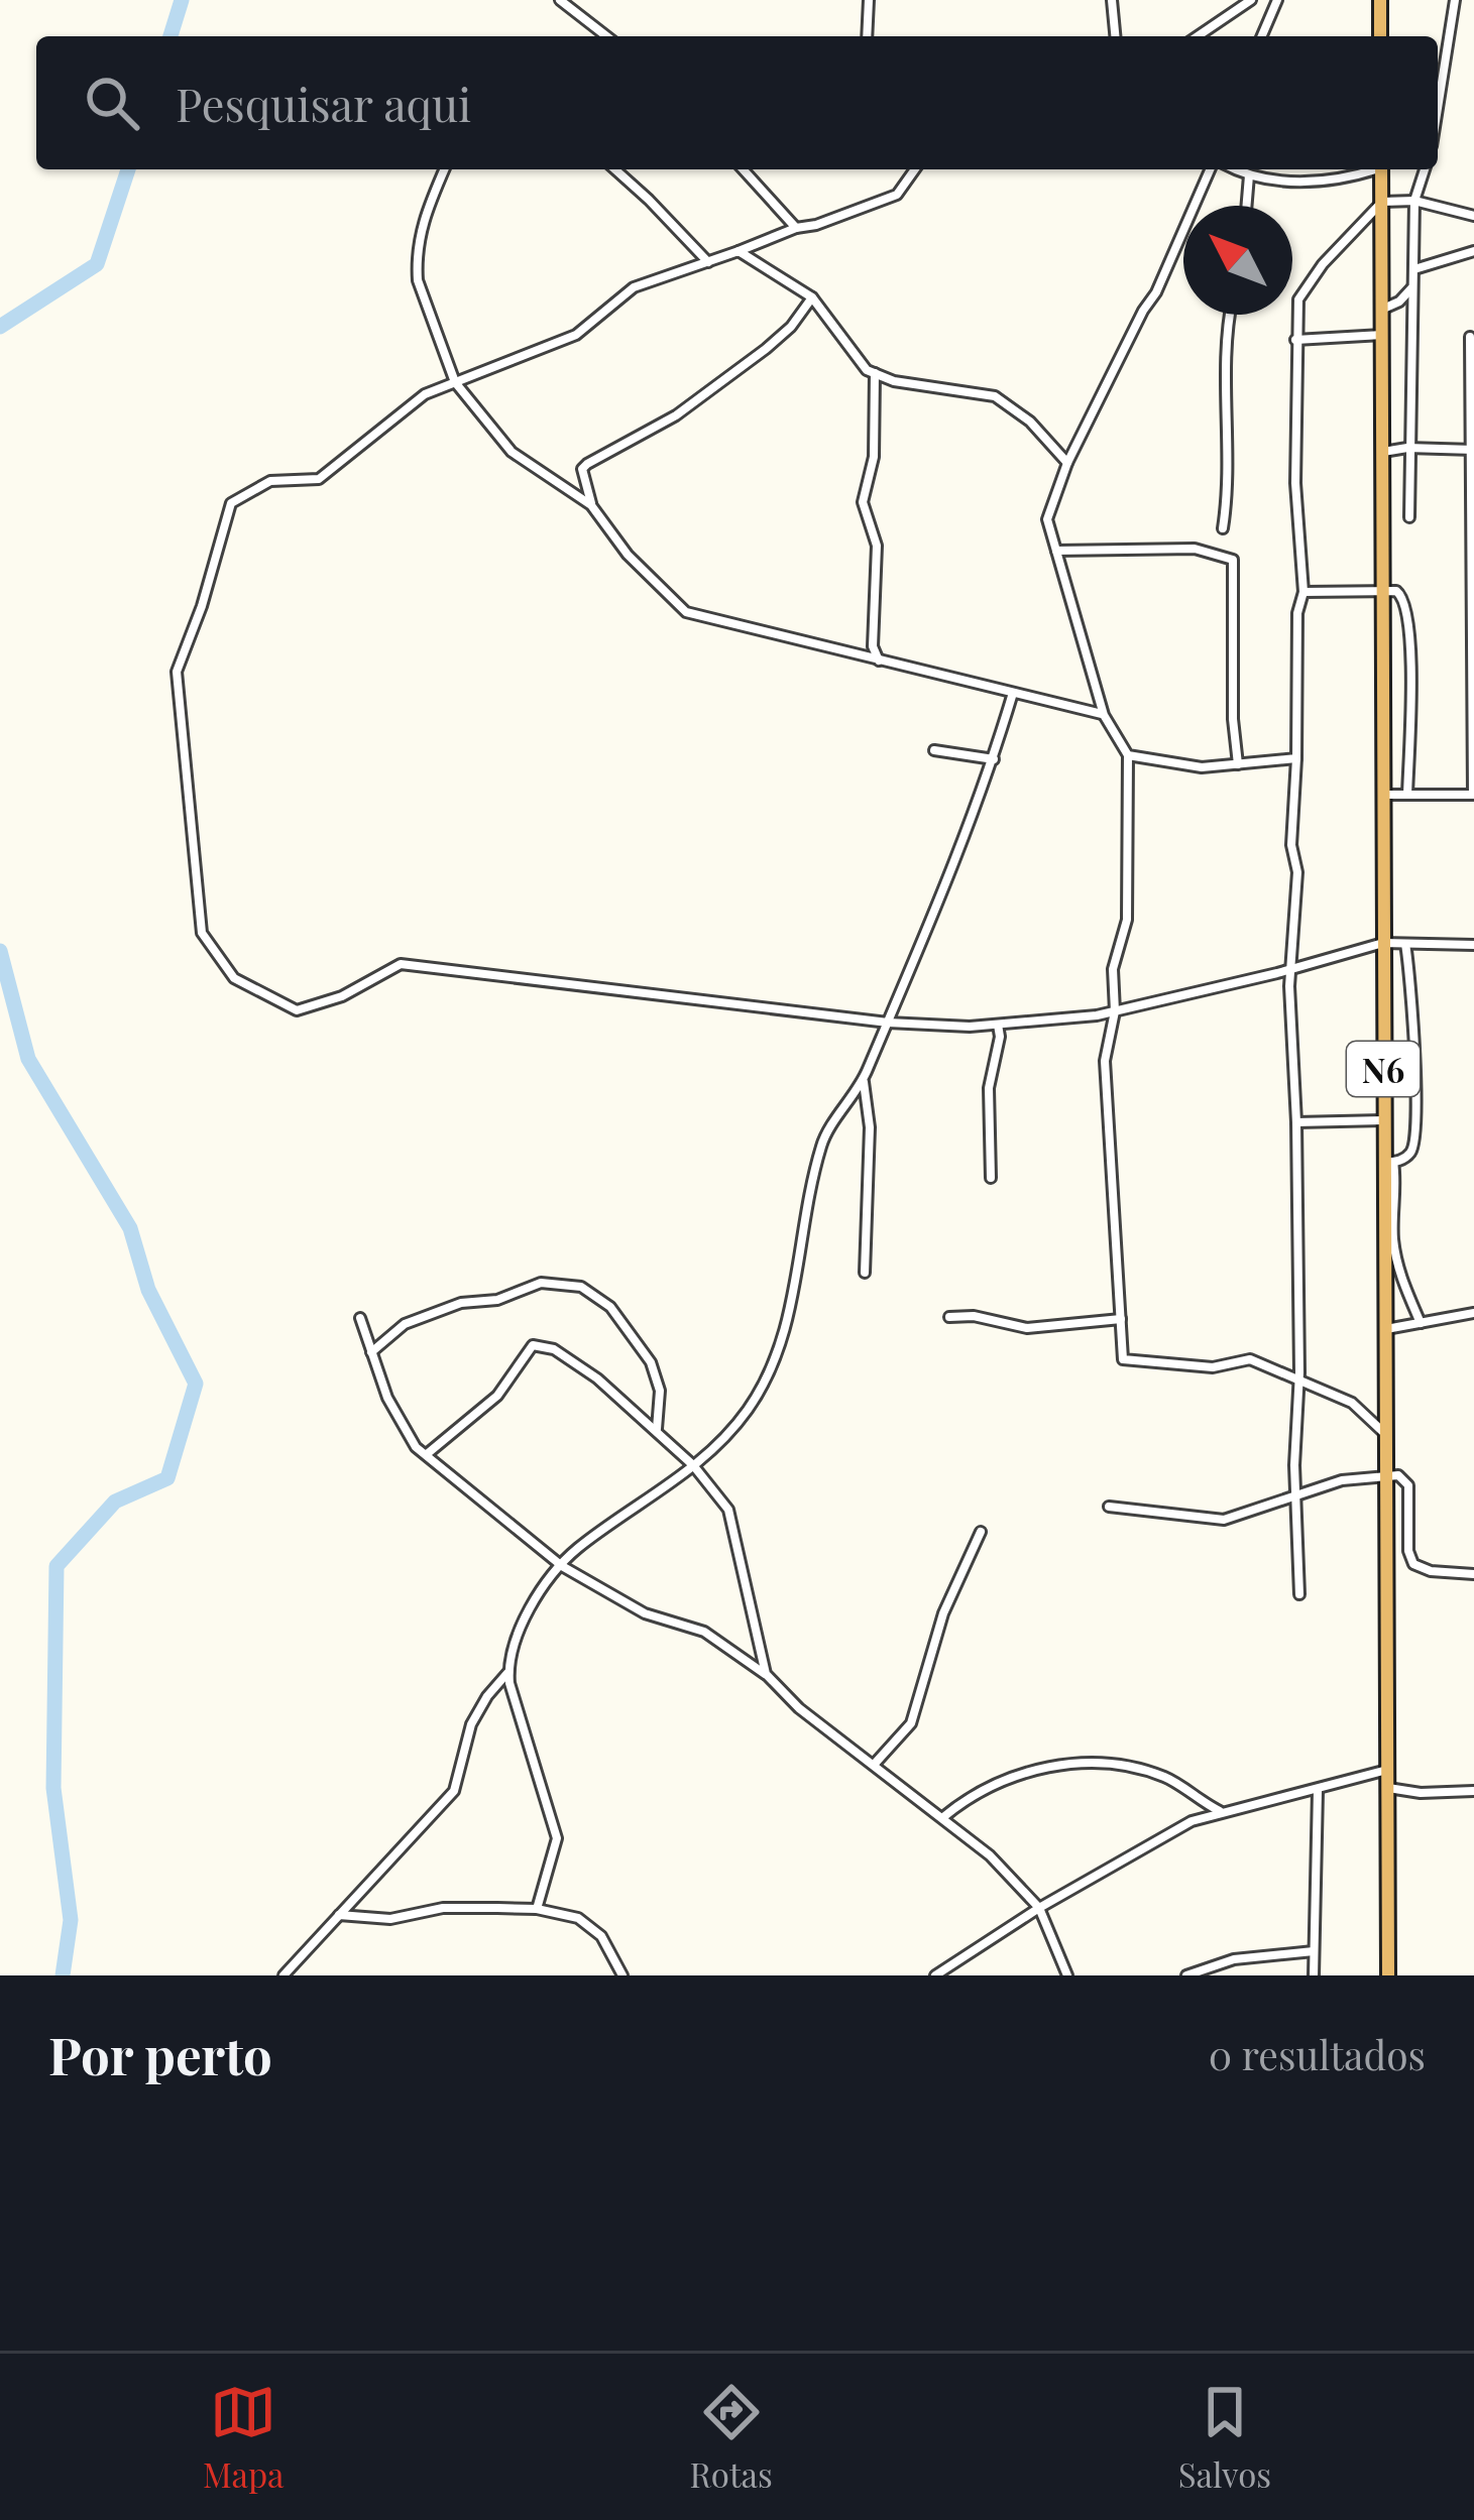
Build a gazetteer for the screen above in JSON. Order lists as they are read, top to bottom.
{
  "streets": {
    "highway": ["N6"]
  },
  "north": "top left",
  "page": {
    "search": "Pesquisar aqui",
    "heading": ["Por perto", "0 resultados"],
    "nav": ["Mapa", "Rotas", "Salvos"]
  }
}
